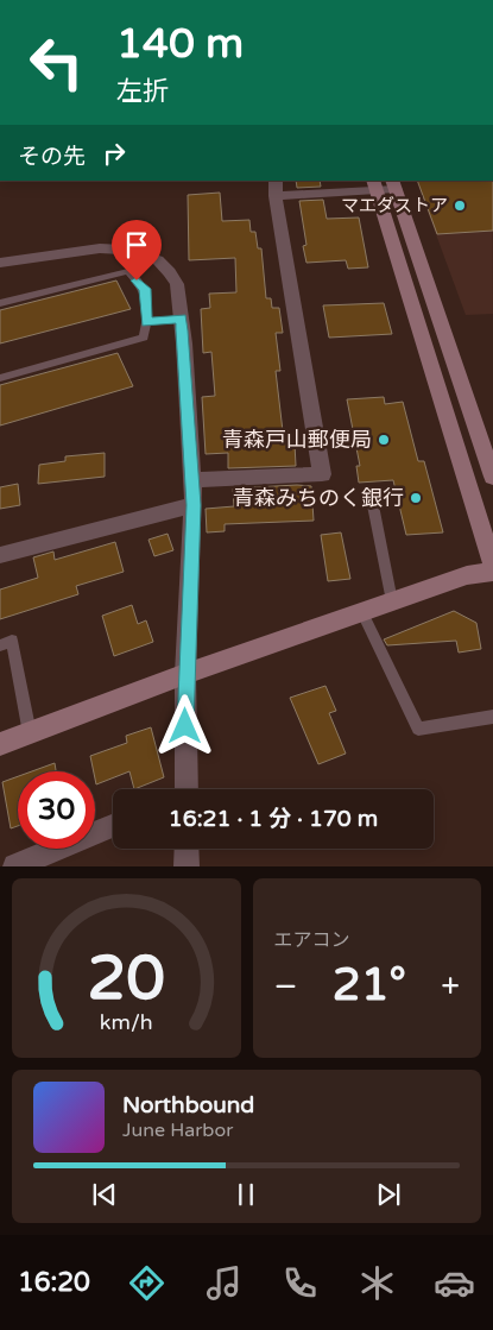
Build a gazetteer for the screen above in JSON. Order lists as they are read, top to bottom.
{
  "places": ["マエダストア", "青森戸山郵便局", "青森みちのく銀行"],
  "page": {
    "turn": ["140 m", "左折"],
    "then": "その先",
    "limit": "30",
    "trip": "16:21 · 1 分 · 170 m",
    "tile": "エアコン",
    "heat": ["−", "21°", "+"],
    "song": ["Northbound", "June Harbor"],
    "tabs": "16:20",
    "gauge": ["20", "km/h"]
  }
}
